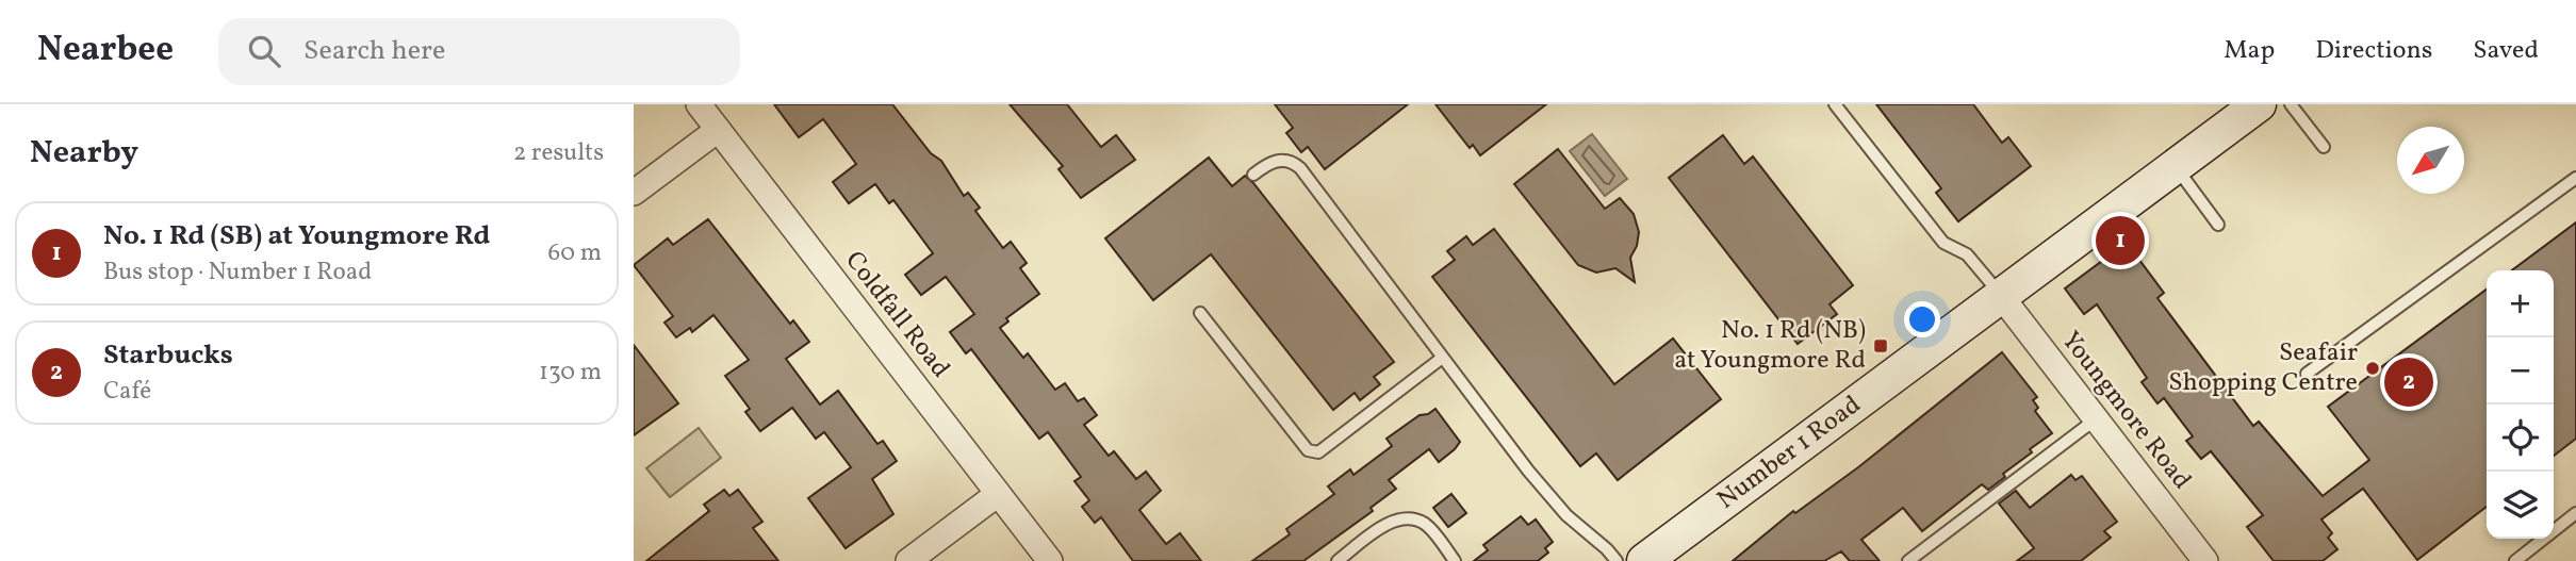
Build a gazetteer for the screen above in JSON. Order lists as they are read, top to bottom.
{
  "streets": {
    "main road": ["Number 1 Road"],
    "street": ["Coldfall Road", "Youngmore Road"]
  },
  "crossings": [
    ["Youngmore Road", "Number 1 Road"]
  ],
  "places": {
    "transit": ["No. 1 Rd (NB) at Youngmore Rd"],
    "other": ["Seafair Shopping Centre"]
  },
  "north": "bottom left",
  "page": {
    "header": "Nearbee",
    "search": "Search here",
    "nav": ["Map", "Directions", "Saved"],
    "heading": ["Nearby", "2 results"],
    "list": [
      {
        "mark": "1",
        "name": "No. 1 Rd (SB) at Youngmore Rd",
        "note": "Bus stop · Number 1 Road",
        "value": "60 m"
      },
      {
        "mark": "2",
        "name": "Starbucks",
        "note": "Café",
        "value": "130 m"
      }
    ],
    "pins": ["1", "2"],
    "map_buttons": ["+", "−"]
  }
}
